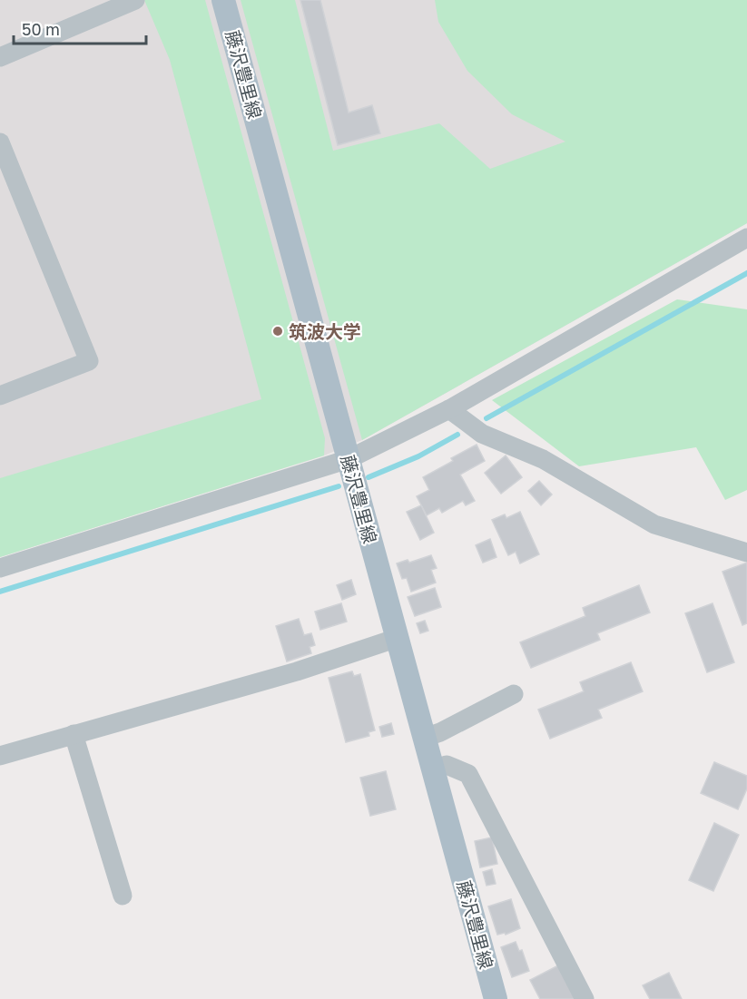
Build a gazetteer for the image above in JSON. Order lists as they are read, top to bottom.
{
  "streets": {
    "main road": ["藤沢豊里線"]
  },
  "places": ["筑波大学"],
  "scale_bar": "50 m"
}
